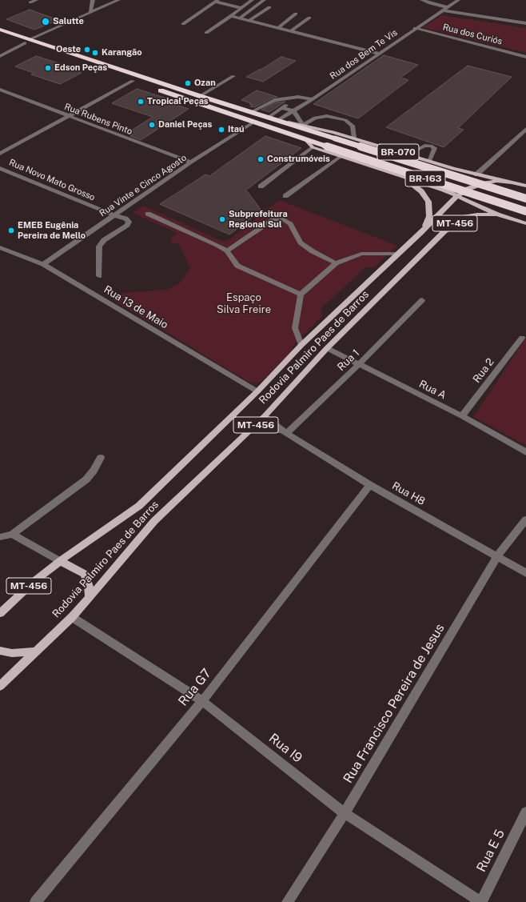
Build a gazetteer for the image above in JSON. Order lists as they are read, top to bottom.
{
  "streets": {
    "highway": ["BR-163"],
    "main road": ["BR-070", "MT-456", "Rodovia Palmiro Paes de Barros"],
    "street": [
      "Rua dos Curiós",
      "Rua dos Bem Te Vis",
      "Rua Rubens Pinto",
      "Rua Novo Mato Grosso",
      "Rua Vinte e Cinco Agosto",
      "Rua 13 de Maio",
      "Rua 1",
      "Rua 2",
      "Rua A",
      "Rua H8",
      "Rua G7",
      "Rua Francisco Pereira de Jesus",
      "Rua I9",
      "Rua E 5"
    ]
  },
  "crossings": [
    ["Rua dos Curiós", "Rua dos Bem Te Vis"],
    ["Rua dos Bem Te Vis", "BR-070"],
    ["Rua dos Bem Te Vis", "BR-163"],
    ["Rua Rubens Pinto", "Rua Vinte e Cinco Agosto"],
    ["BR-070", "BR-163"],
    ["BR-070", "MT-456"],
    ["BR-070", "Rodovia Palmiro Paes de Barros"],
    ["BR-163", "Rua Vinte e Cinco Agosto"],
    ["Rua Novo Mato Grosso", "Rua Vinte e Cinco Agosto"],
    ["Rua Vinte e Cinco Agosto", "Rua 13 de Maio"],
    ["MT-456", "Rodovia Palmiro Paes de Barros"],
    ["Rua 13 de Maio", "Rodovia Palmiro Paes de Barros"],
    ["Rodovia Palmiro Paes de Barros", "Rua A"],
    ["Rodovia Palmiro Paes de Barros", "Rua H8"],
    ["Rodovia Palmiro Paes de Barros", "Rua I9"],
    ["Rua 1", "Rua A"],
    ["Rua 1", "Rua H8"],
    ["Rua 2", "Rua A"],
    ["Rua H8", "Rua G7"],
    ["Rua H8", "Rua Francisco Pereira de Jesus"],
    ["Rua G7", "Rua I9"],
    ["Rua Francisco Pereira de Jesus", "Rua I9"],
    ["Rua I9", "Rua E 5"]
  ],
  "parks": ["Espaço Silva Freire"],
  "places": [
    "Salutte",
    "Oeste",
    "Karangão",
    "Edson Peças",
    "Ozan",
    "Tropical Peças",
    "Daniel Peças",
    "Itaú",
    "Construmóveis",
    "Subprefeitura Regional Sul",
    "EMEB Eugênia Pereira de Mello"
  ]
}
